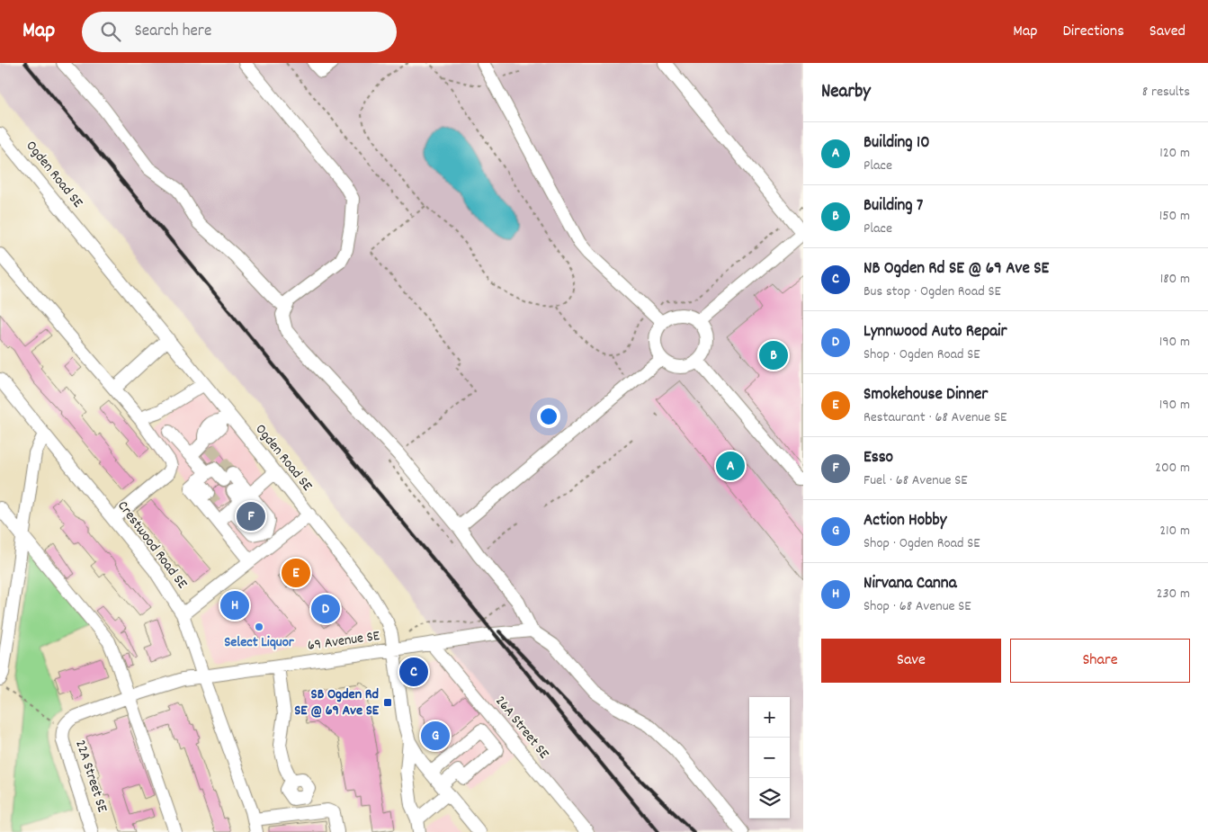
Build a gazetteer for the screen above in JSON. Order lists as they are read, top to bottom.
{
  "streets": {
    "street": [
      "Ogden Road SE",
      "Crestwood Road SE",
      "69 Avenue SE",
      "26A Street SE",
      "22A Street SE"
    ]
  },
  "crossings": [
    ["Ogden Road SE", "69 Avenue SE"],
    ["Crestwood Road SE", "69 Avenue SE"],
    ["69 Avenue SE", "26A Street SE"],
    ["69 Avenue SE", "22A Street SE"]
  ],
  "places": {
    "other": ["Select Liquor"],
    "transit": ["SB Ogden Rd SE @ 69 Ave SE"]
  },
  "page": {
    "header": "Map",
    "search": "Search here",
    "nav": ["Map", "Directions", "Saved"],
    "heading": ["Nearby", "8 results"],
    "list": [
      {
        "mark": "A",
        "name": "Building 10",
        "note": "Place",
        "value": "120 m"
      },
      {
        "mark": "B",
        "name": "Building 7",
        "note": "Place",
        "value": "150 m"
      },
      {
        "mark": "C",
        "name": "NB Ogden Rd SE @ 69 Ave SE",
        "note": "Bus stop · Ogden Road SE",
        "value": "180 m"
      },
      {
        "mark": "D",
        "name": "Lynnwood Auto Repair",
        "note": "Shop · Ogden Road SE",
        "value": "190 m"
      },
      {
        "mark": "E",
        "name": "Smokehouse Dinner",
        "note": "Restaurant · 68 Avenue SE",
        "value": "190 m"
      },
      {
        "mark": "F",
        "name": "Esso",
        "note": "Fuel · 68 Avenue SE",
        "value": "200 m"
      },
      {
        "mark": "G",
        "name": "Action Hobby",
        "note": "Shop · Ogden Road SE",
        "value": "210 m"
      },
      {
        "mark": "H",
        "name": "Nirvana Canna",
        "note": "Shop · 68 Avenue SE",
        "value": "230 m"
      }
    ],
    "pins": [
      "B",
      "A",
      "F",
      "E",
      "H",
      "D",
      "C",
      "G"
    ],
    "buttons": ["Save", "Share"],
    "map_buttons": ["+", "−"]
  }
}
